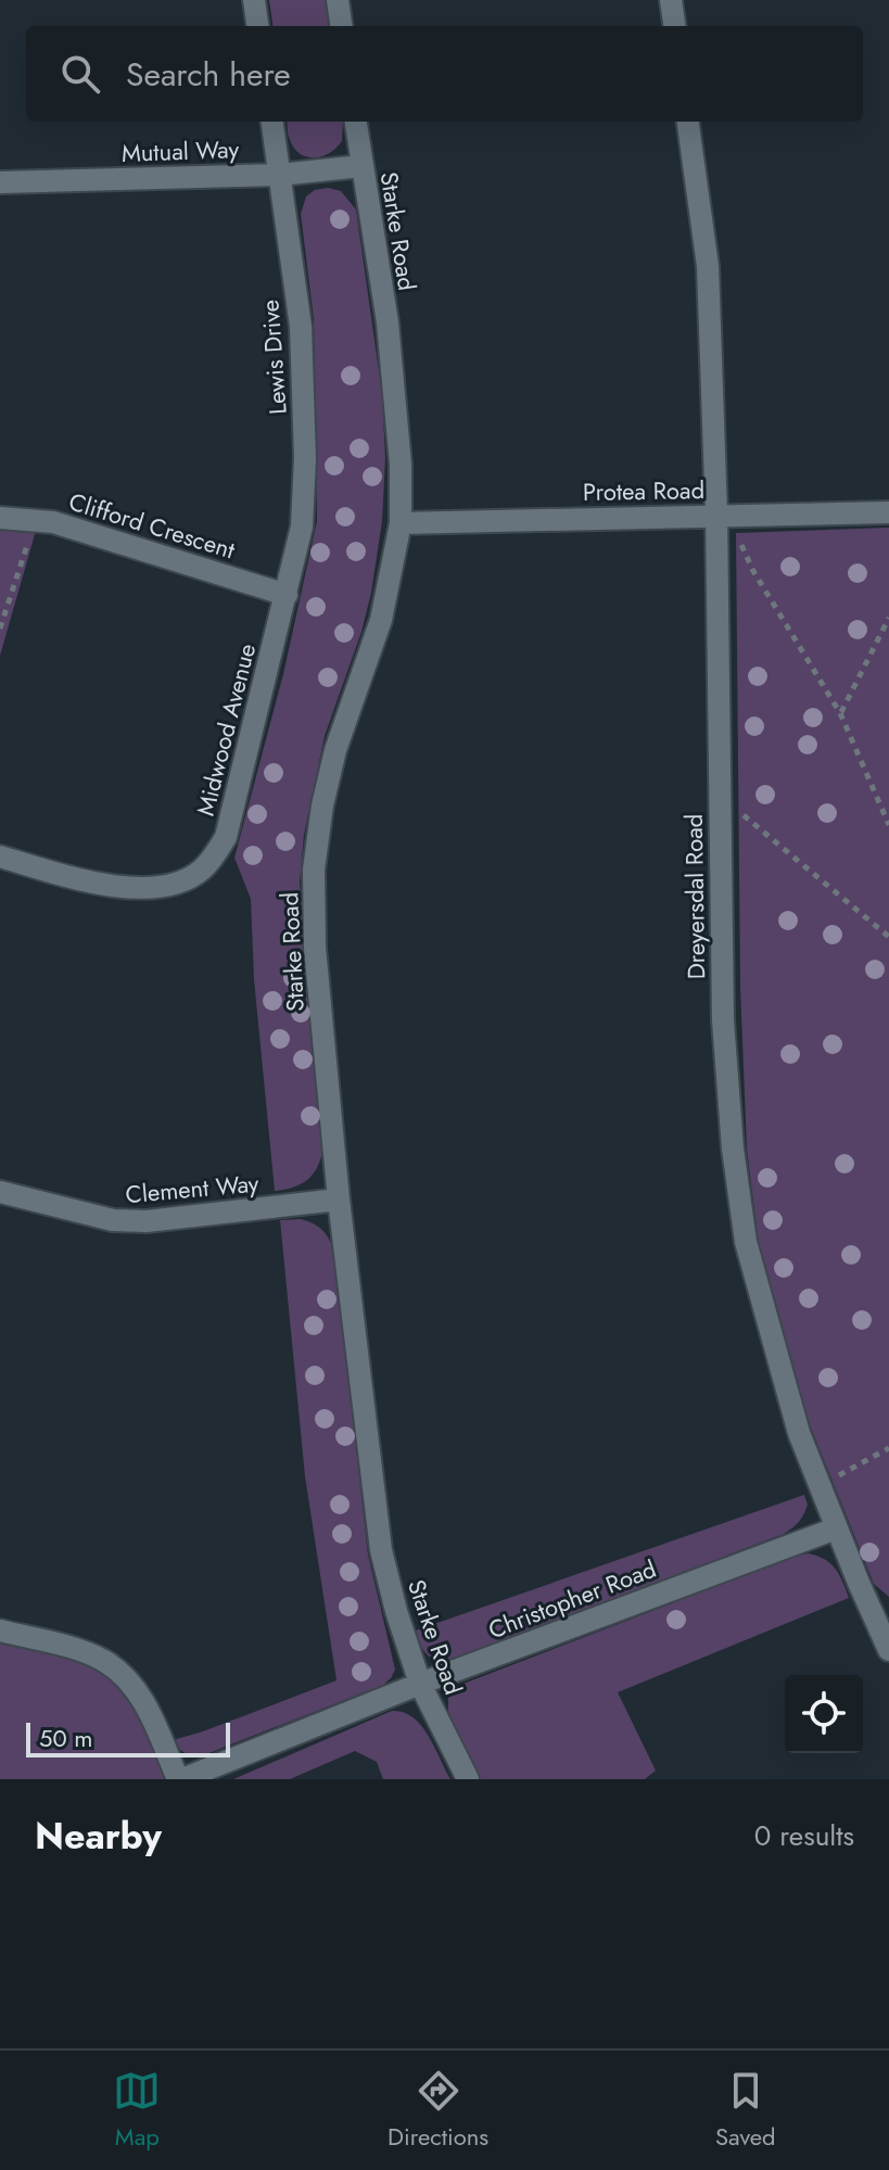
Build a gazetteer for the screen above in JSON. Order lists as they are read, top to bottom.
{
  "streets": {
    "street": [
      "Mutual Way",
      "Starke Road",
      "Lewis Drive",
      "Protea Road",
      "Clifford Crescent",
      "Midwood Avenue",
      "Dreyersdal Road",
      "Clement Way",
      "Christopher Road"
    ]
  },
  "crossings": [
    ["Mutual Way", "Starke Road"],
    ["Mutual Way", "Lewis Drive"],
    ["Starke Road", "Protea Road"],
    ["Starke Road", "Clement Way"],
    ["Starke Road", "Christopher Road"],
    ["Lewis Drive", "Clifford Crescent"],
    ["Lewis Drive", "Midwood Avenue"],
    ["Protea Road", "Dreyersdal Road"],
    ["Clifford Crescent", "Midwood Avenue"],
    ["Dreyersdal Road", "Christopher Road"]
  ],
  "scale_bar": "50 m",
  "page": {
    "search": "Search here",
    "scale": "50 m",
    "heading": ["Nearby", "0 results"],
    "nav": ["Map", "Directions", "Saved"]
  }
}
